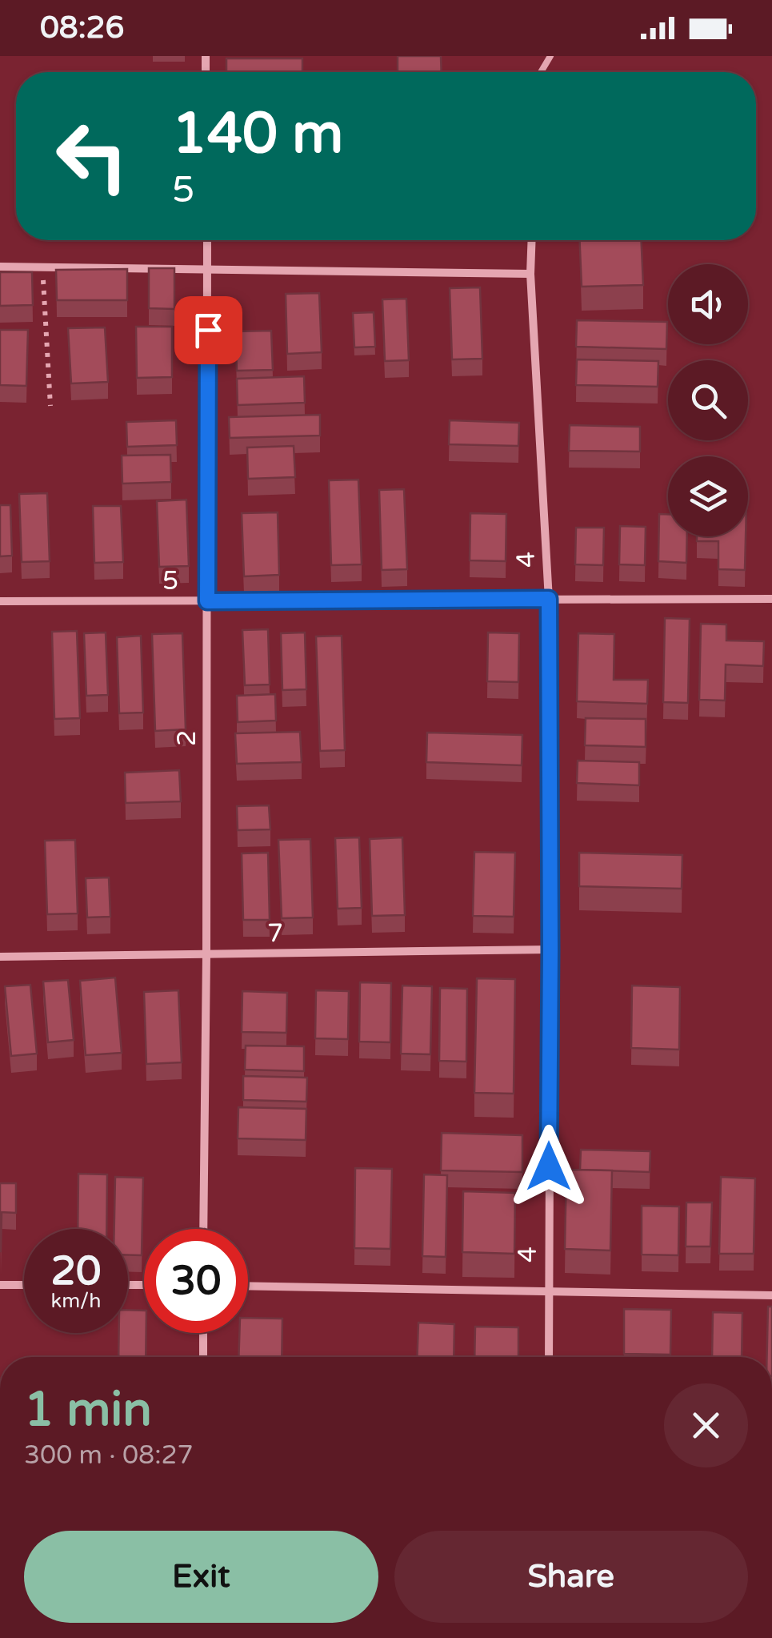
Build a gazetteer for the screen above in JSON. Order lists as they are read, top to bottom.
{
  "streets": {
    "street": [
      "4",
      "5",
      "2",
      "7"
    ]
  },
  "crossings": [
    ["4", "5"],
    ["4", "7"],
    ["5", "2"],
    ["2", "7"]
  ],
  "page": {
    "status": "08:26",
    "turn": ["140 m", "5"],
    "speed": "20 km/h",
    "limit": "30",
    "heading": ["1 min", "300 m · 08:27"],
    "buttons": ["Exit", "Share"]
  }
}
